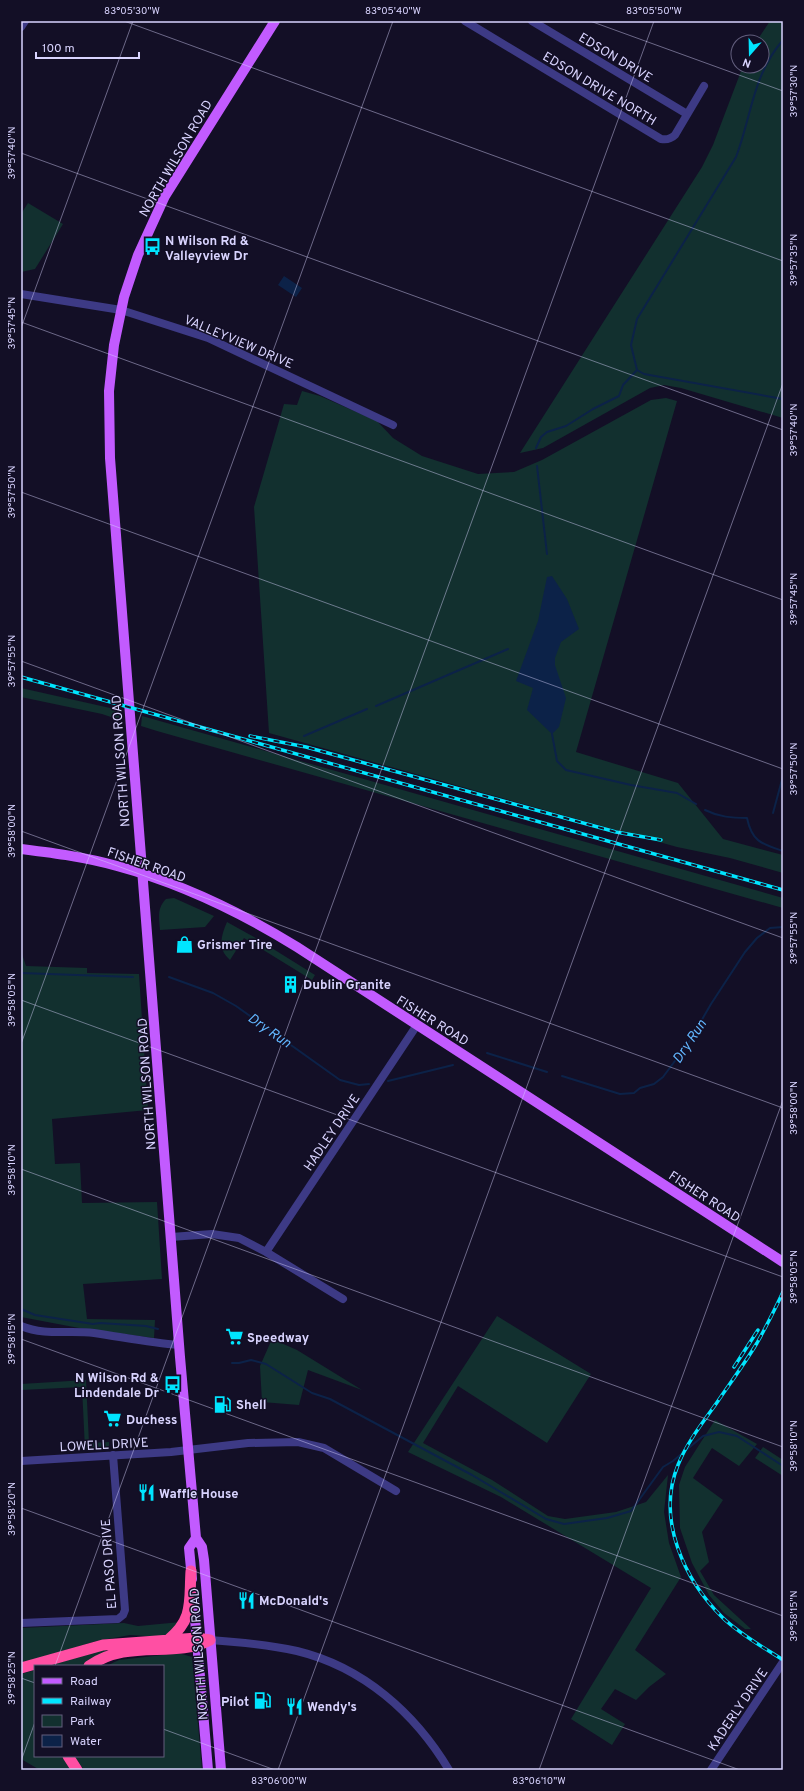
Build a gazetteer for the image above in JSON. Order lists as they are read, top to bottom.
{
  "streets": {
    "main road": ["NORTH WILSON ROAD", "FISHER ROAD"],
    "street": [
      "EDSON DRIVE",
      "EDSON DRIVE NORTH",
      "VALLEYVIEW DRIVE",
      "HADLEY DRIVE",
      "LOWELL DRIVE",
      "EL PASO DRIVE",
      "KADERLY DRIVE"
    ]
  },
  "crossings": [
    ["EDSON DRIVE", "EDSON DRIVE NORTH"],
    ["NORTH WILSON ROAD", "VALLEYVIEW DRIVE"],
    ["NORTH WILSON ROAD", "FISHER ROAD"],
    ["NORTH WILSON ROAD", "LOWELL DRIVE"],
    ["FISHER ROAD", "HADLEY DRIVE"],
    ["LOWELL DRIVE", "EL PASO DRIVE"]
  ],
  "water": ["Dry Run"],
  "places": {
    "bus stop": ["N Wilson Rd & Valleyview Dr", "N Wilson Rd & Lindendale Dr"],
    "shop": ["Grismer Tire"],
    "building": ["Dublin Granite"],
    "supermarket": ["Speedway", "Duchess"],
    "fuel station": ["Shell", "Pilot"],
    "restaurant": ["Waffle House", "McDonald's", "Wendy's"]
  },
  "legend": [
    "Road",
    "Railway",
    "Park",
    "Water"
  ],
  "scale_bar": "100 m",
  "north": "bottom",
  "coordinates": [
    "83°05'30\"W",
    "83°05'40\"W",
    "83°05'50\"W",
    "39°57'30\"N",
    "39°57'40\"N",
    "39°57'35\"N",
    "39°57'45\"N",
    "39°57'50\"N",
    "39°57'55\"N",
    "39°58'00\"N",
    "39°58'05\"N",
    "39°58'10\"N",
    "39°58'15\"N",
    "39°58'20\"N",
    "39°58'25\"N",
    "83°06'00\"W",
    "83°06'10\"W"
  ]
}
